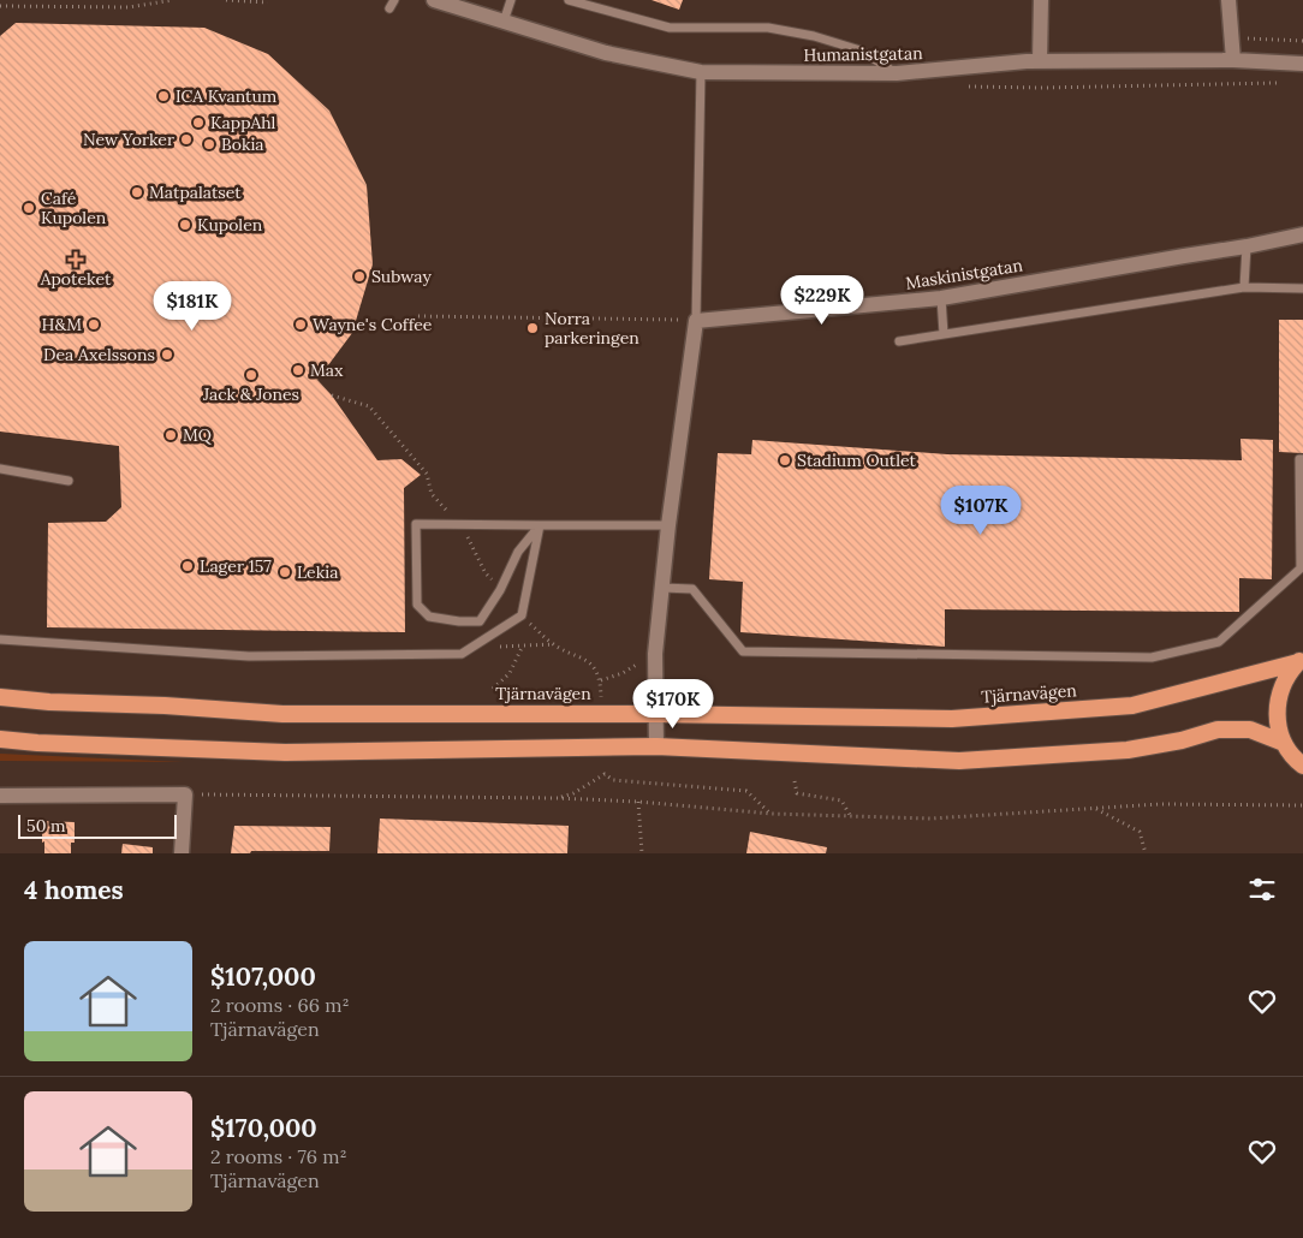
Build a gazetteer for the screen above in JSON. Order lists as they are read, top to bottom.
{
  "streets": {
    "highway": ["Tjärnavägen"],
    "street": ["Humanistgatan", "Maskinistgatan"]
  },
  "places": {
    "other": [
      "ICA Kvantum",
      "KappAhl",
      "New Yorker",
      "Bokia",
      "Matpalatset",
      "Café Kupolen",
      "Kupolen",
      "Subway",
      "H&M",
      "Wayne's Coffee",
      "Norra parkeringen",
      "Dea Axelssons",
      "Max",
      "Jack & Jones",
      "MQ",
      "Stadium Outlet",
      "Lager 157",
      "Lekia"
    ],
    "health": ["Apoteket"]
  },
  "scale_bar": "50 m",
  "page": {
    "price": [
      "$229K",
      "$181K",
      "$107K",
      "$170K"
    ],
    "scale": "50 m",
    "heading": "4 homes",
    "list": [
      {
        "name": "$107,000",
        "note": "2 rooms · 66 m² · Tjärnavägen"
      },
      {
        "name": "$170,000",
        "note": "2 rooms · 76 m² · Tjärnavägen"
      }
    ]
  }
}
